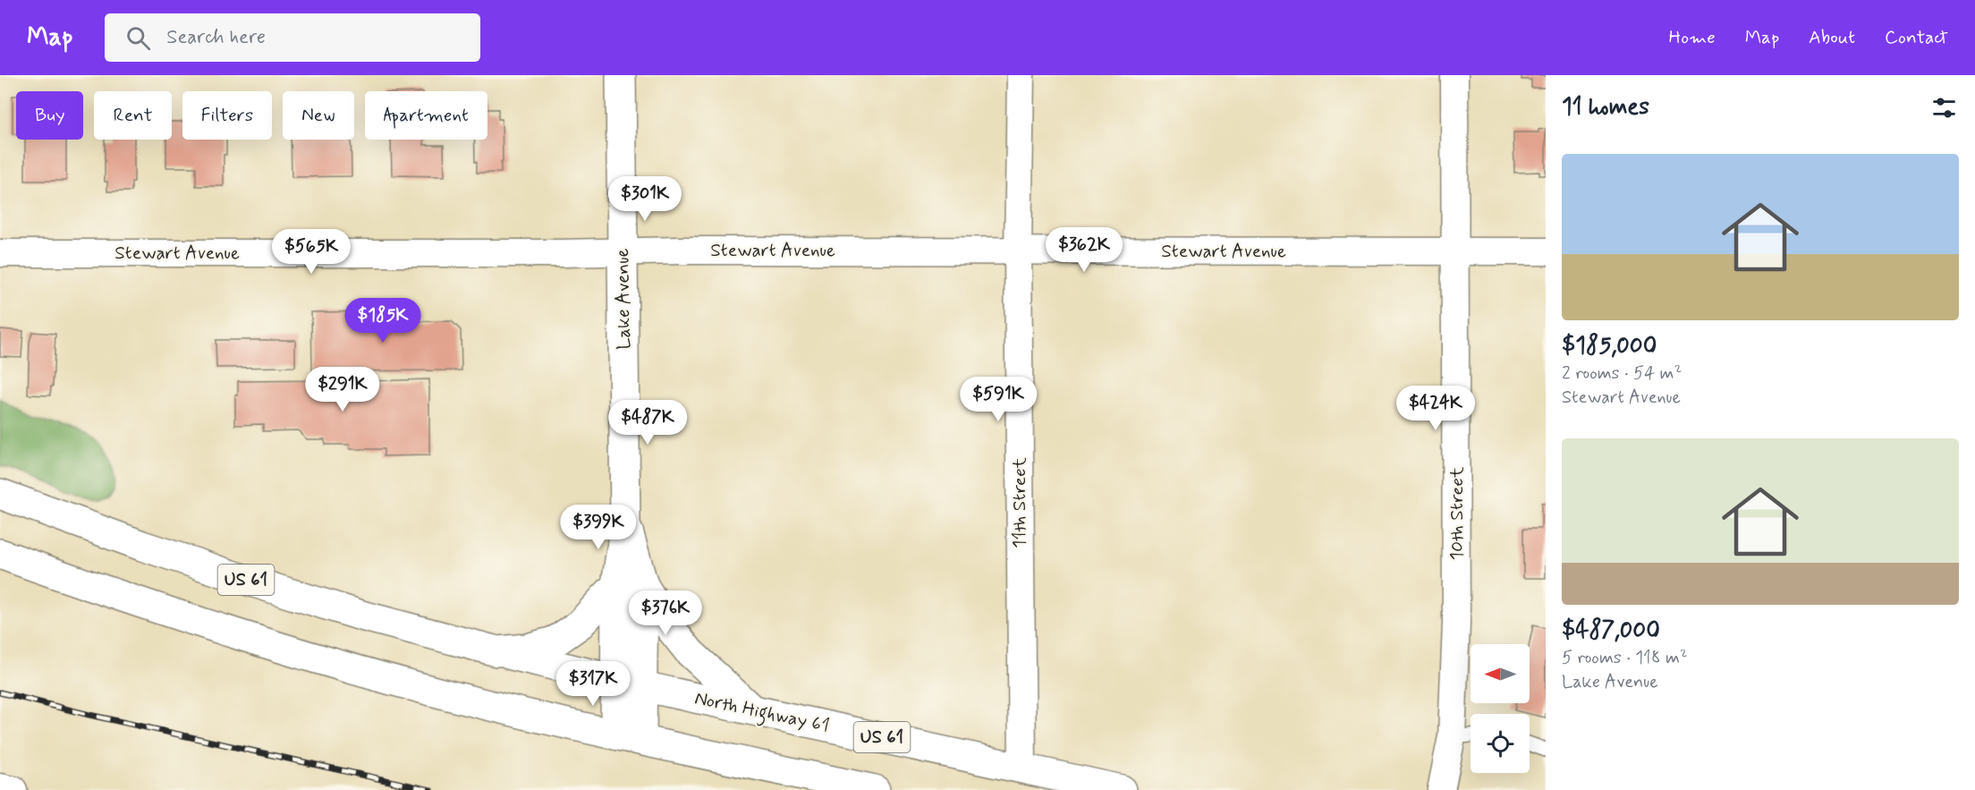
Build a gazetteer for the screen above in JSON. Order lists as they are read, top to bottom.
{
  "streets": {
    "main road": ["Lake Avenue", "US 61", "North Highway 61"],
    "street": ["Stewart Avenue", "11th Street", "10th Street"]
  },
  "crossings": [
    ["Stewart Avenue", "Lake Avenue"],
    ["Stewart Avenue", "11th Street"],
    ["Stewart Avenue", "10th Street"],
    ["Lake Avenue", "North Highway 61"],
    ["11th Street", "North Highway 61"],
    ["US 61", "North Highway 61"]
  ],
  "north": "left",
  "page": {
    "header": "Map",
    "search": "Search here",
    "nav": [
      "Home",
      "Map",
      "About",
      "Contact"
    ],
    "heading": "11 homes",
    "chip": [
      "Buy",
      "Rent",
      "Filters",
      "New",
      "Apartment"
    ],
    "list": [
      {
        "name": "$185,000",
        "note": "2 rooms · 54 m² · Stewart Avenue"
      },
      {
        "name": "$487,000",
        "note": "5 rooms · 118 m² · Lake Avenue"
      }
    ],
    "price": [
      "$301K",
      "$362K",
      "$565K",
      "$185K",
      "$291K",
      "$591K",
      "$424K",
      "$487K",
      "$399K",
      "$376K",
      "$317K"
    ]
  }
}
